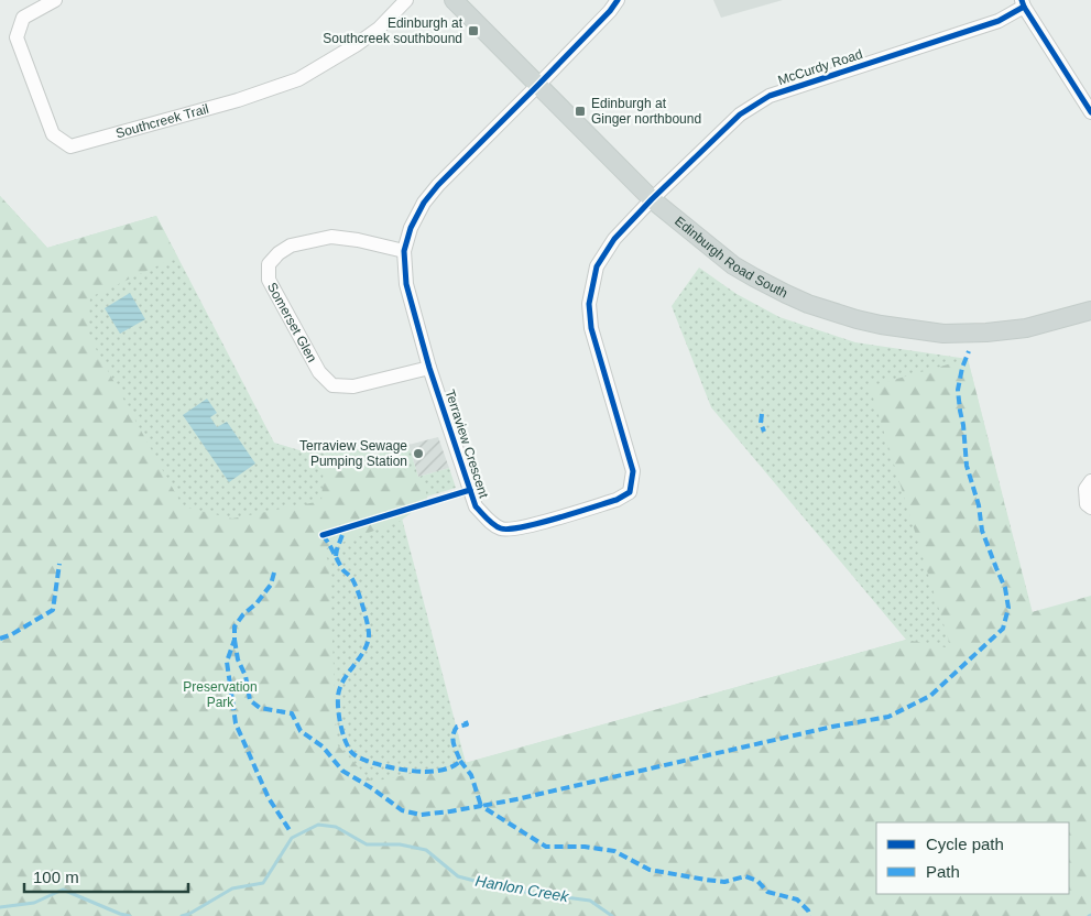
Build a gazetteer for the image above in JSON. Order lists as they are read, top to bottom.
{
  "streets": {
    "main road": ["Edinburgh Road South"],
    "street": [
      "McCurdy Road",
      "Southcreek Trail",
      "Somerset Glen",
      "Terraview Crescent"
    ]
  },
  "crossings": [
    ["McCurdy Road", "Edinburgh Road South"],
    ["McCurdy Road", "Terraview Crescent"],
    ["Edinburgh Road South", "Terraview Crescent"],
    ["Somerset Glen", "Terraview Crescent"]
  ],
  "water": ["Hanlon Creek"],
  "parks": ["Preservation Park"],
  "places": {
    "transit": ["Edinburgh at Southcreek southbound", "Edinburgh at Ginger northbound"],
    "other": ["Terraview Sewage Pumping Station"]
  },
  "legend": ["Cycle path", "Path"],
  "scale_bar": "100 m"
}
